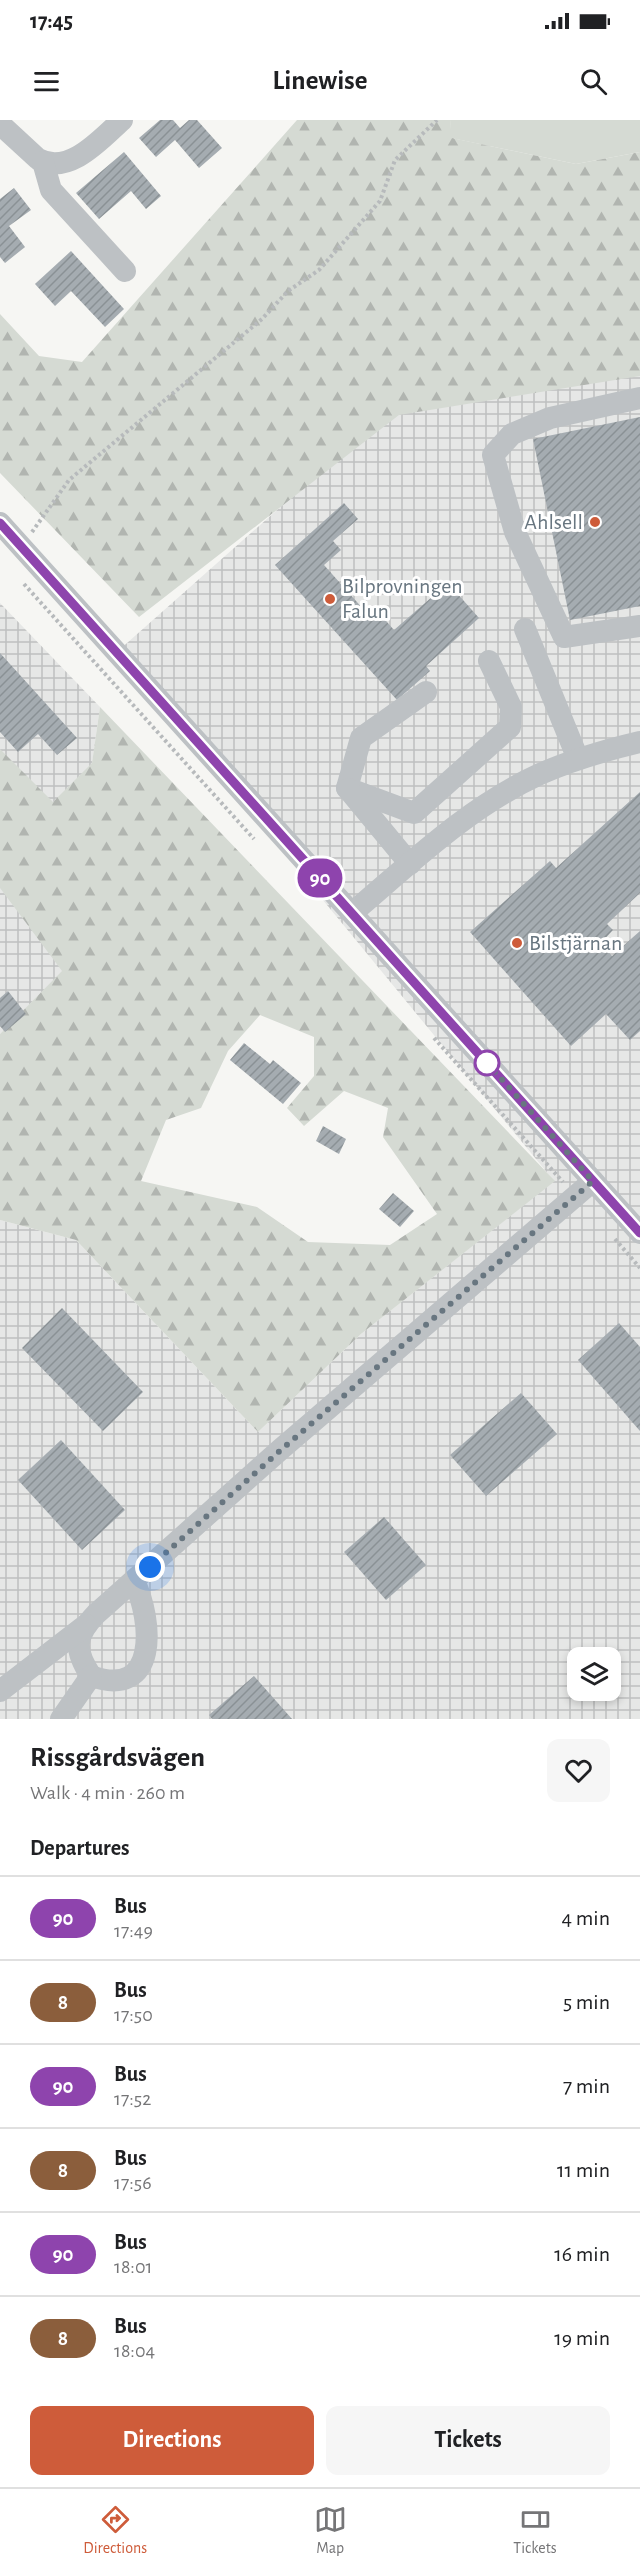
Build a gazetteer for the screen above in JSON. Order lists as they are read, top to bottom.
{
  "places": ["Ahlsell", "Bilprovningen Falun", "Bilstjärnan"],
  "lines": ["bus line 90"],
  "page": {
    "status": "17:45",
    "header": "Linewise",
    "on_map": "90",
    "heading": [
      ["Rissgårdsvägen", "Walk · 4 min · 260 m"],
      "Departures"
    ],
    "list": [
      {
        "mark": "90",
        "name": "Bus",
        "note": "17:49",
        "value": "4 min"
      },
      {
        "mark": "8",
        "name": "Bus",
        "note": "17:50",
        "value": "5 min"
      },
      {
        "mark": "90",
        "name": "Bus",
        "note": "17:52",
        "value": "7 min"
      },
      {
        "mark": "8",
        "name": "Bus",
        "note": "17:56",
        "value": "11 min"
      },
      {
        "mark": "90",
        "name": "Bus",
        "note": "18:01",
        "value": "16 min"
      },
      {
        "mark": "8",
        "name": "Bus",
        "note": "18:04",
        "value": "19 min"
      }
    ],
    "buttons": ["Directions", "Tickets"],
    "tabs": ["Directions", "Map", "Tickets"]
  }
}
